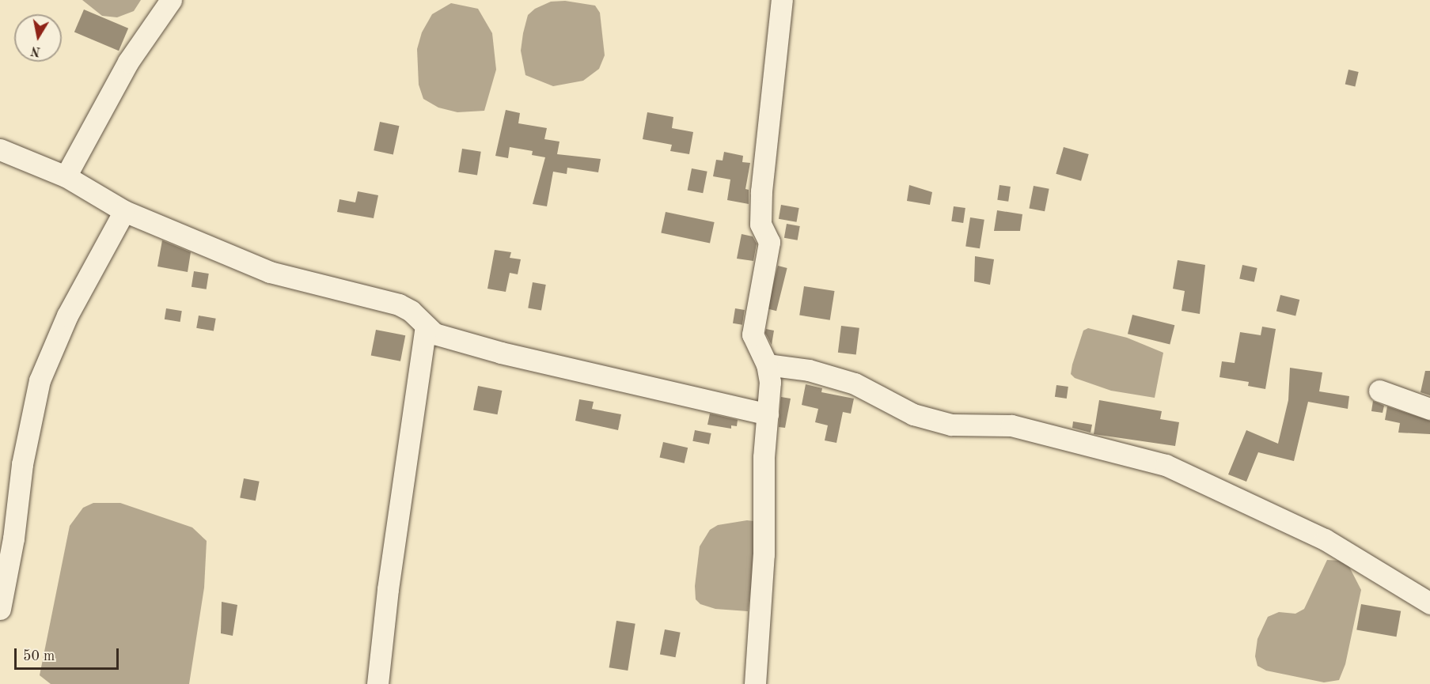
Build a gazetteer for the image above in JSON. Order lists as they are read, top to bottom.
{
  "scale_bar": "50 m",
  "north": "bottom"
}
